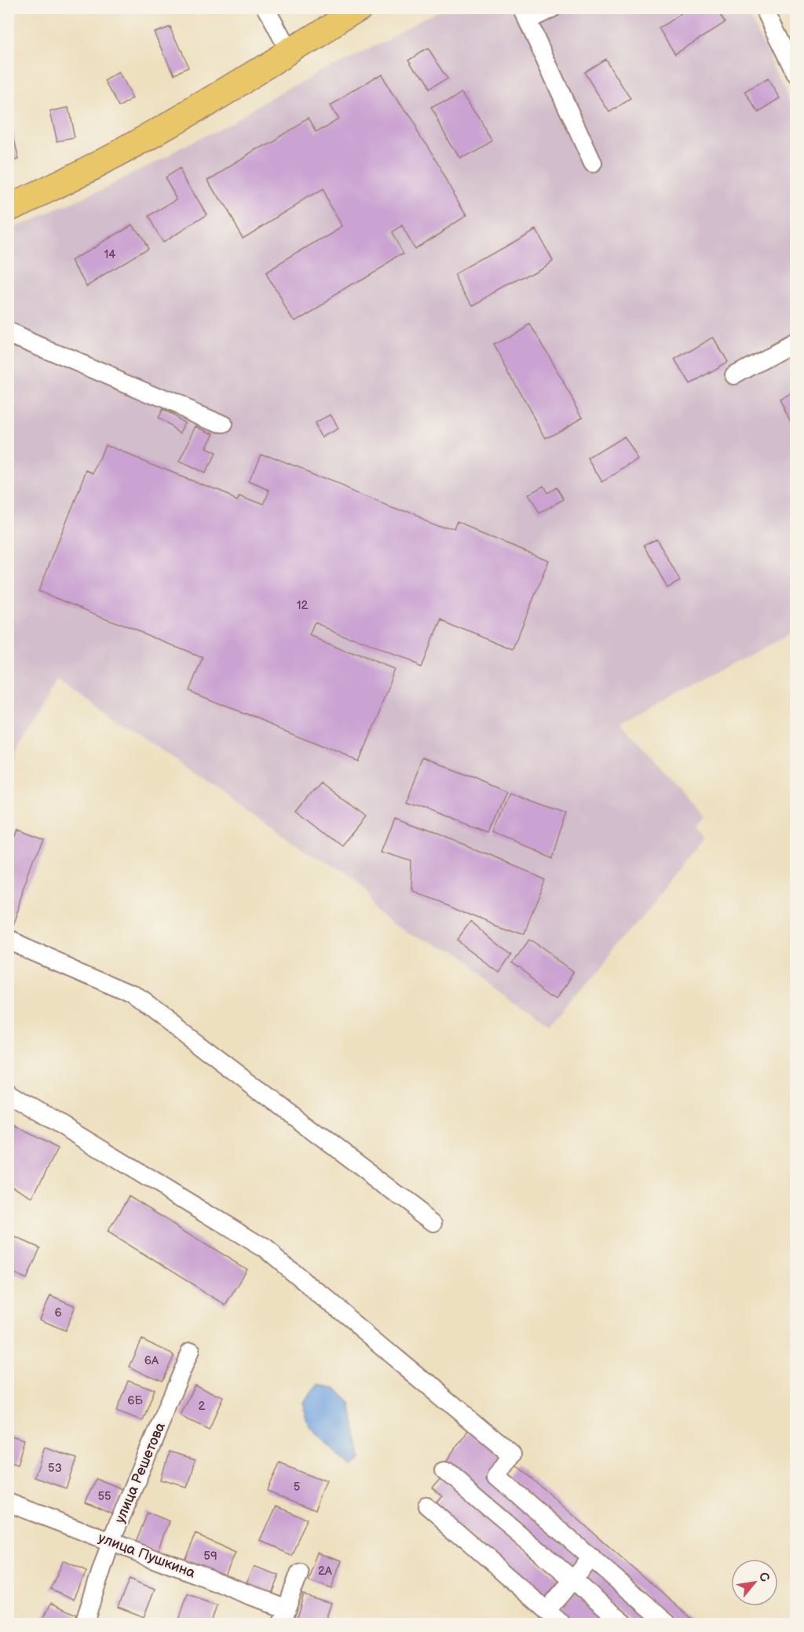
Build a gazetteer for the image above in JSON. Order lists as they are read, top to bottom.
{
  "streets": {
    "street": ["улица Решетова", "улица Пушкина"]
  },
  "crossings": [
    ["улица Решетова", "улица Пушкина"]
  ],
  "house_numbers": [
    "14",
    "12",
    "6",
    "6А",
    "6Б",
    "2",
    "53",
    "5",
    "55",
    "59",
    "2А"
  ],
  "north": "top right"
}
